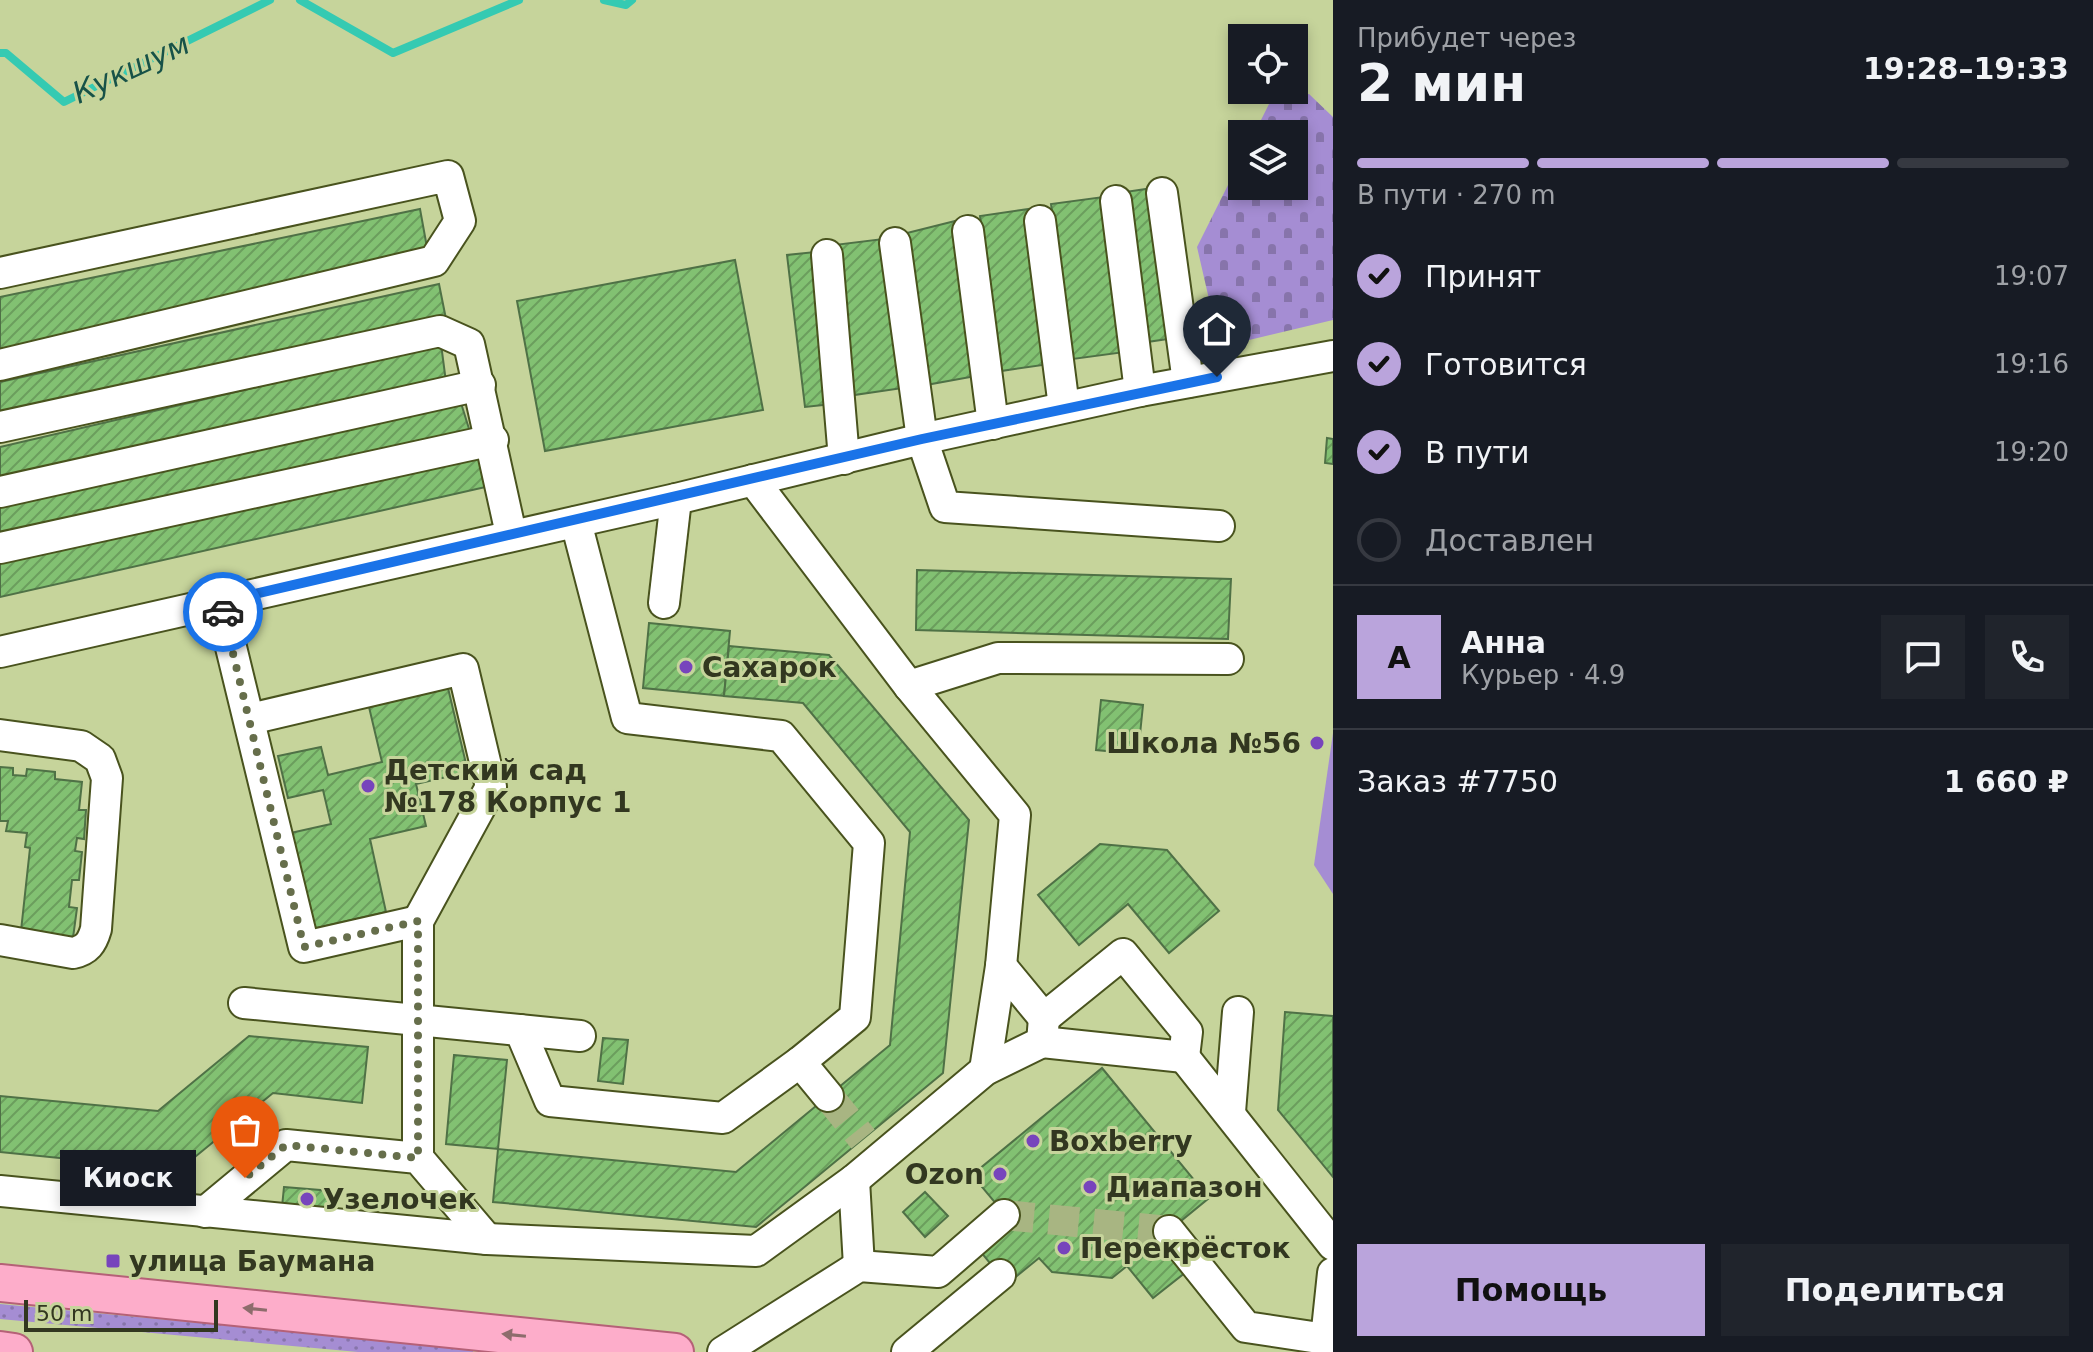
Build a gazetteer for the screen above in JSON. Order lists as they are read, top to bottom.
{
  "water": ["Кукшум"],
  "places": {
    "other": [
      "Сахарок",
      "Школа №56",
      "Детский сад №178 Корпус 1",
      "Boxberry",
      "Ozon",
      "Киоск",
      "Диапазон",
      "Узелочек",
      "Перекрёсток"
    ],
    "transit": ["улица Баумана"]
  },
  "scale_bar": "50 m",
  "page": {
    "heading": ["2 мин", "Прибудет через", "19:28–19:33"],
    "panel": [
      "Анна",
      "Курьер · 4.9",
      "Заказ #7750",
      "1 660 ₽"
    ],
    "bar": "В пути · 270 m",
    "list": [
      ["Принят", "19:07"],
      ["Готовится", "19:16"],
      ["В пути", "19:20"],
      "Доставлен"
    ],
    "round": "А",
    "bubble": "Киоск",
    "buttons": ["Помощь", "Поделиться"],
    "scale": "50 m"
  }
}
